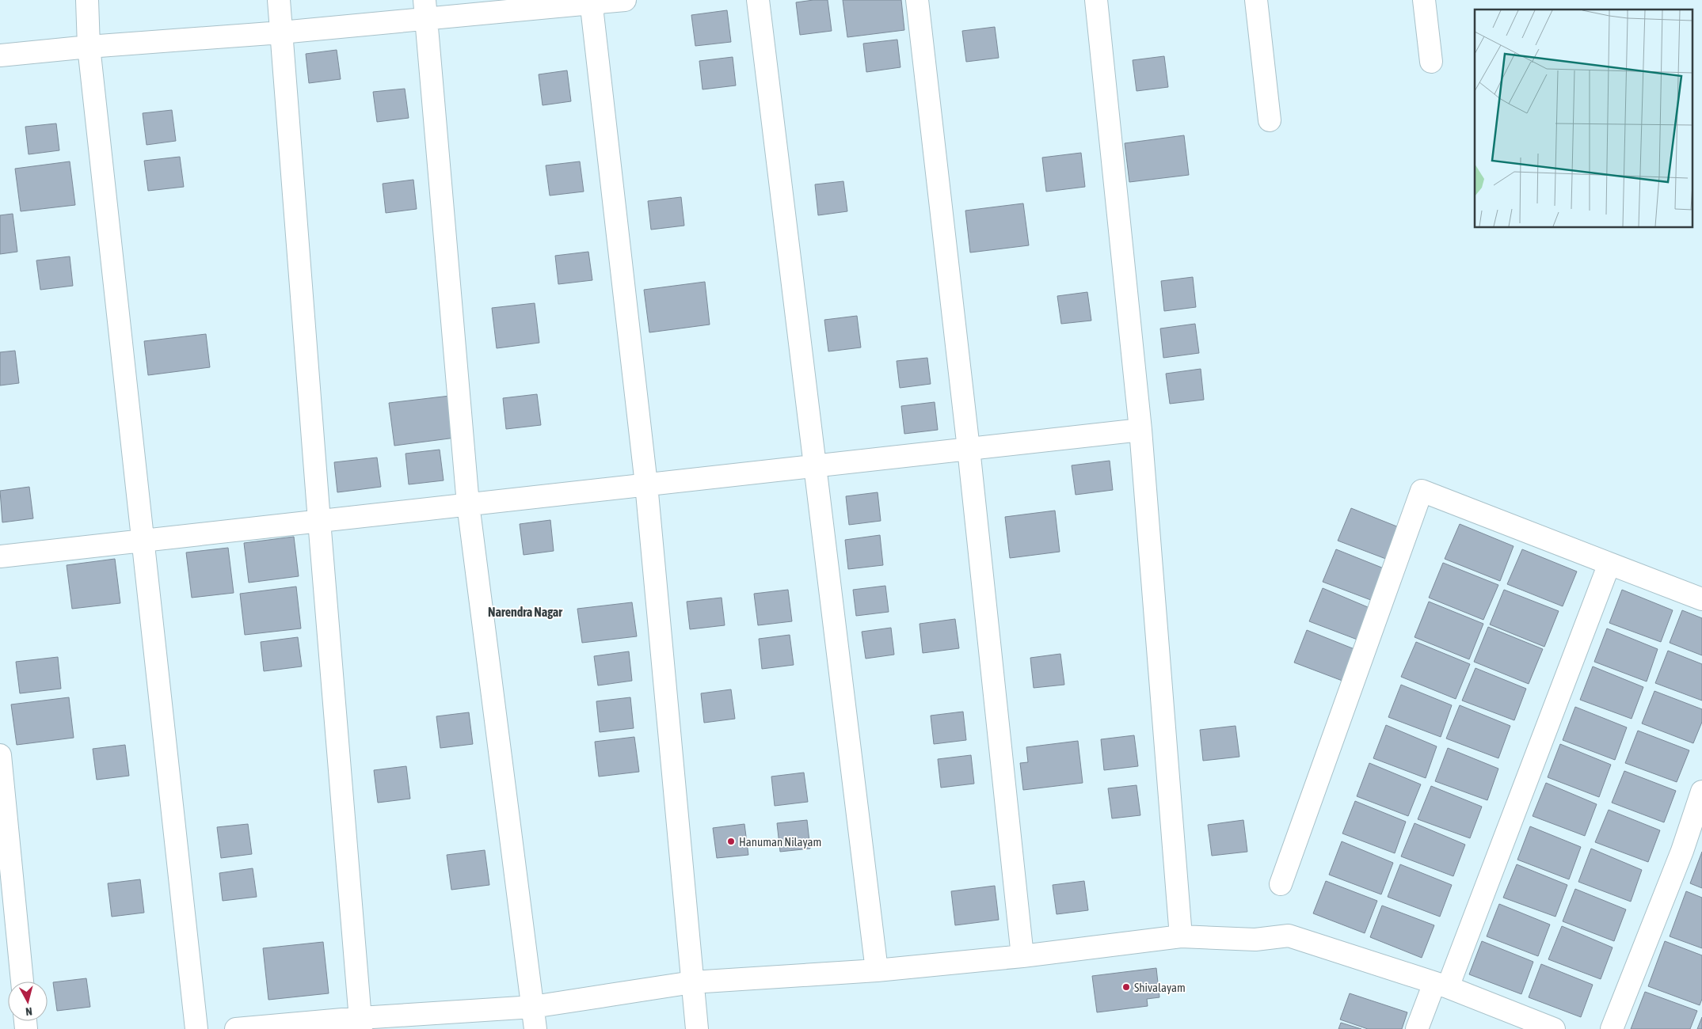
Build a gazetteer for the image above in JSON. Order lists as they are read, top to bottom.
{
  "districts": ["Narendra Nagar"],
  "places": ["Hanuman Nilayam", "Shivalayam"],
  "north": "bottom"
}
